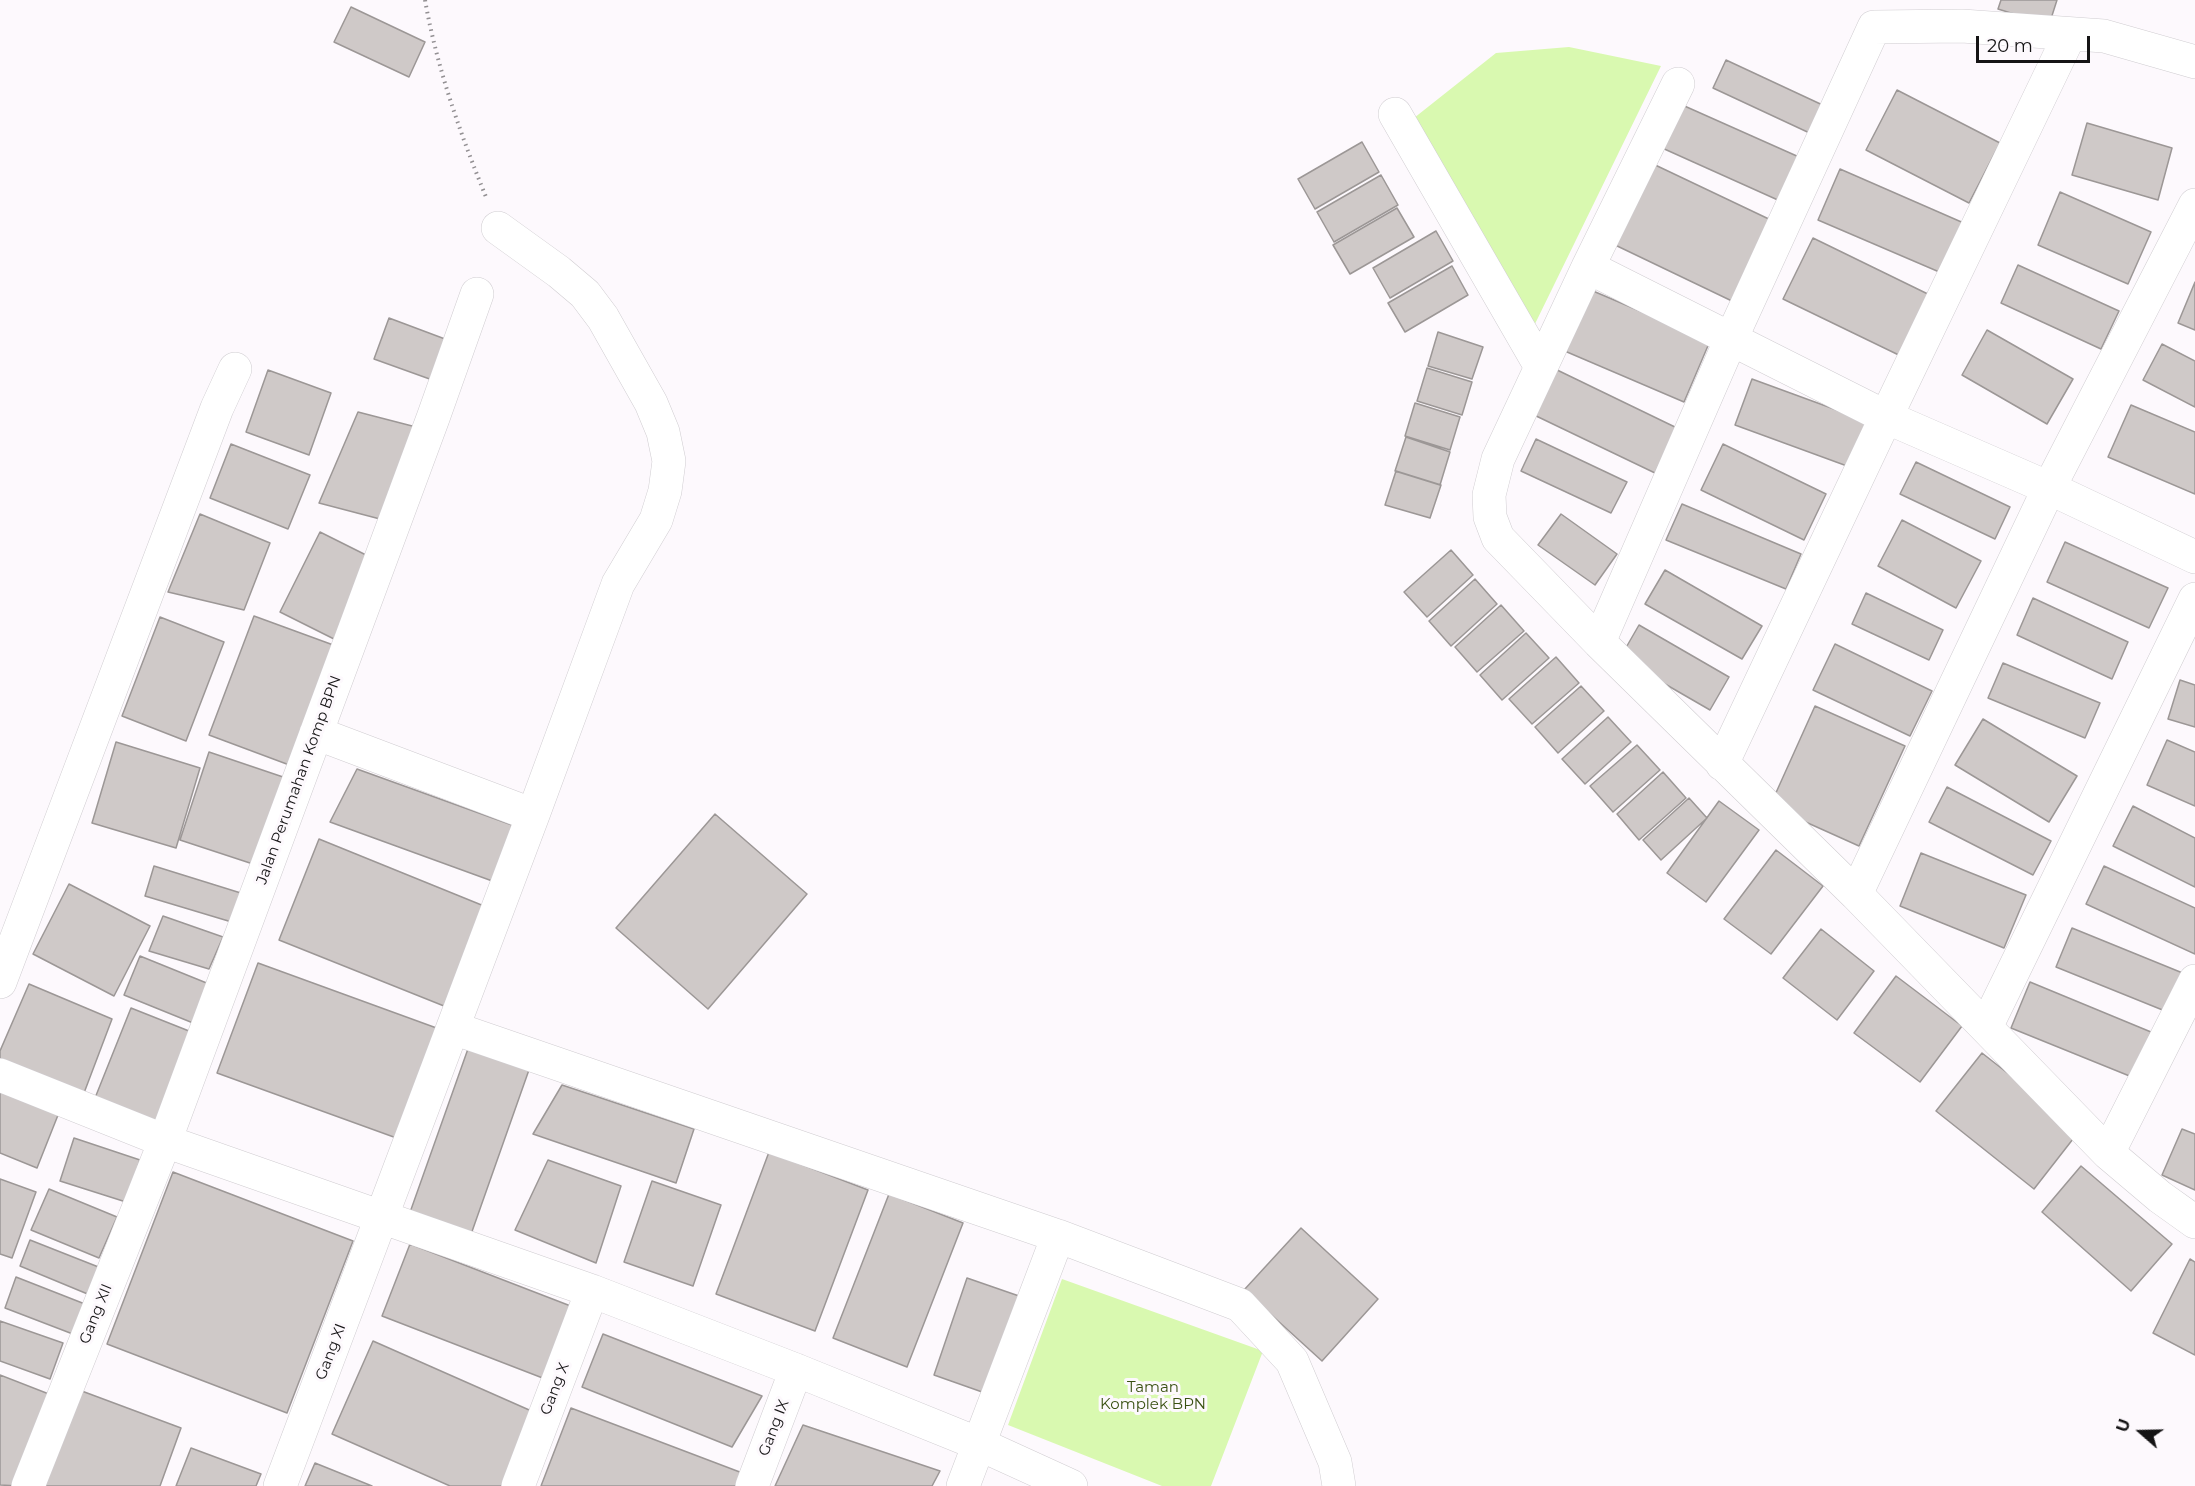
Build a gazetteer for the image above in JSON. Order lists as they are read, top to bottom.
{
  "streets": {
    "street": [
      "Jalan Perumahan Komp BPN",
      "Gang XII",
      "Gang XI",
      "Gang X",
      "Gang IX"
    ]
  },
  "crossings": [
    ["Jalan Perumahan Komp BPN", "Gang XII"]
  ],
  "parks": ["Taman Komplek BPN"],
  "scale_bar": "20 m",
  "north": "left"
}
